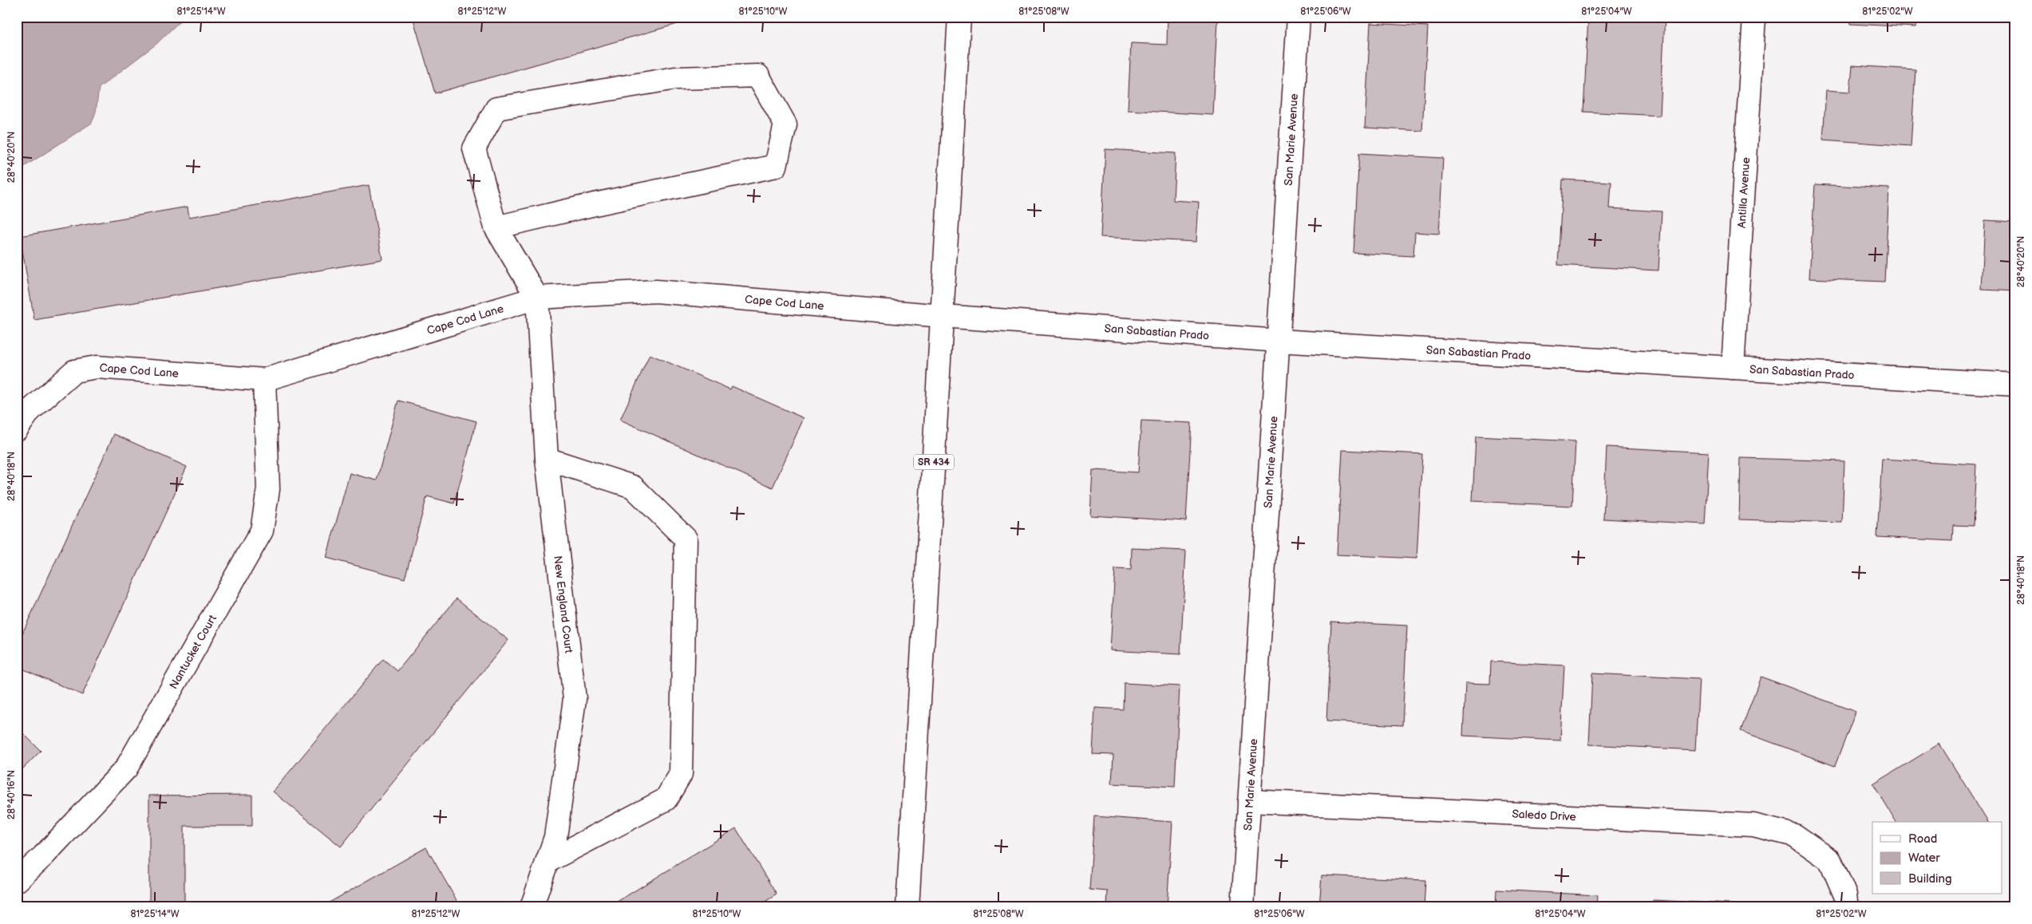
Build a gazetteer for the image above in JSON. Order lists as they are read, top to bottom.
{
  "streets": {
    "street": [
      "San Marie Avenue",
      "Antilla Avenue",
      "Cape Cod Lane",
      "San Sabastian Prado",
      "SR 434",
      "New England Court",
      "Nantucket Court",
      "Saledo Drive"
    ]
  },
  "crossings": [
    ["San Marie Avenue", "San Sabastian Prado"],
    ["San Marie Avenue", "Saledo Drive"],
    ["Antilla Avenue", "San Sabastian Prado"],
    ["Cape Cod Lane", "San Sabastian Prado"],
    ["Cape Cod Lane", "SR 434"],
    ["Cape Cod Lane", "New England Court"],
    ["Cape Cod Lane", "Nantucket Court"],
    ["San Sabastian Prado", "SR 434"]
  ],
  "legend": ["Road", "Water", "Building"],
  "coordinates": [
    "81°25'14\"W",
    "81°25'12\"W",
    "81°25'10\"W",
    "81°25'08\"W",
    "81°25'06\"W",
    "81°25'04\"W",
    "81°25'02\"W",
    "28°40'20\"N",
    "28°40'18\"N",
    "28°40'16\"N"
  ]
}
